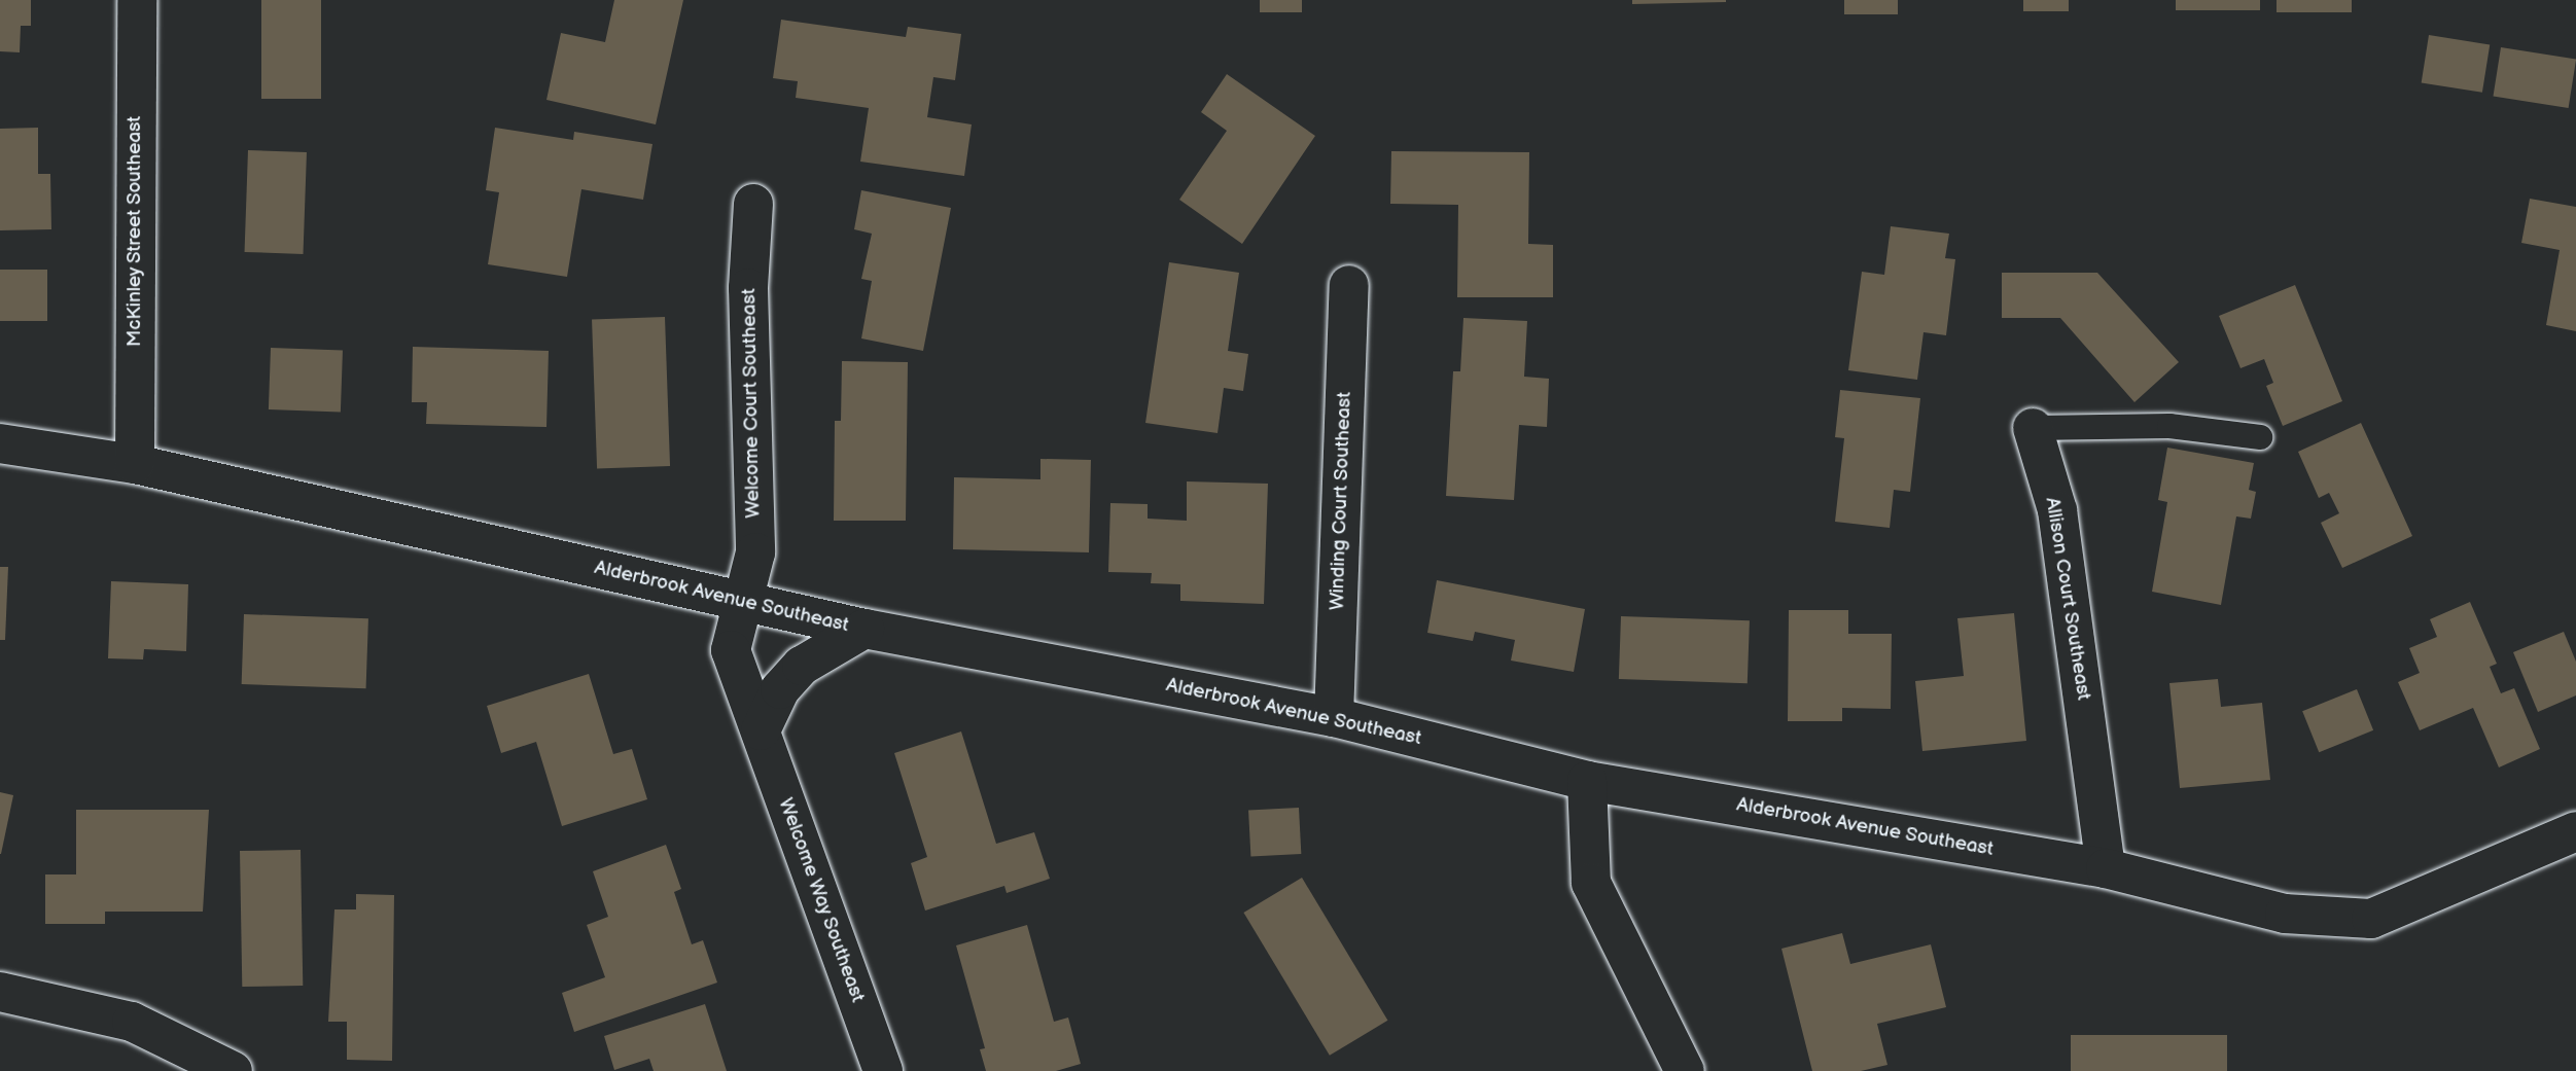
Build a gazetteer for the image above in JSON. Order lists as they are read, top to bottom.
{
  "streets": {
    "street": [
      "McKinley Street Southeast",
      "Welcome Court Southeast",
      "Winding Court Southeast",
      "Alderbrook Avenue Southeast",
      "Allison Court Southeast",
      "Welcome Way Southeast"
    ]
  },
  "crossings": [
    ["McKinley Street Southeast", "Alderbrook Avenue Southeast"],
    ["Welcome Court Southeast", "Alderbrook Avenue Southeast"],
    ["Welcome Court Southeast", "Welcome Way Southeast"],
    ["Winding Court Southeast", "Alderbrook Avenue Southeast"],
    ["Alderbrook Avenue Southeast", "Allison Court Southeast"],
    ["Alderbrook Avenue Southeast", "Welcome Way Southeast"]
  ]
}
